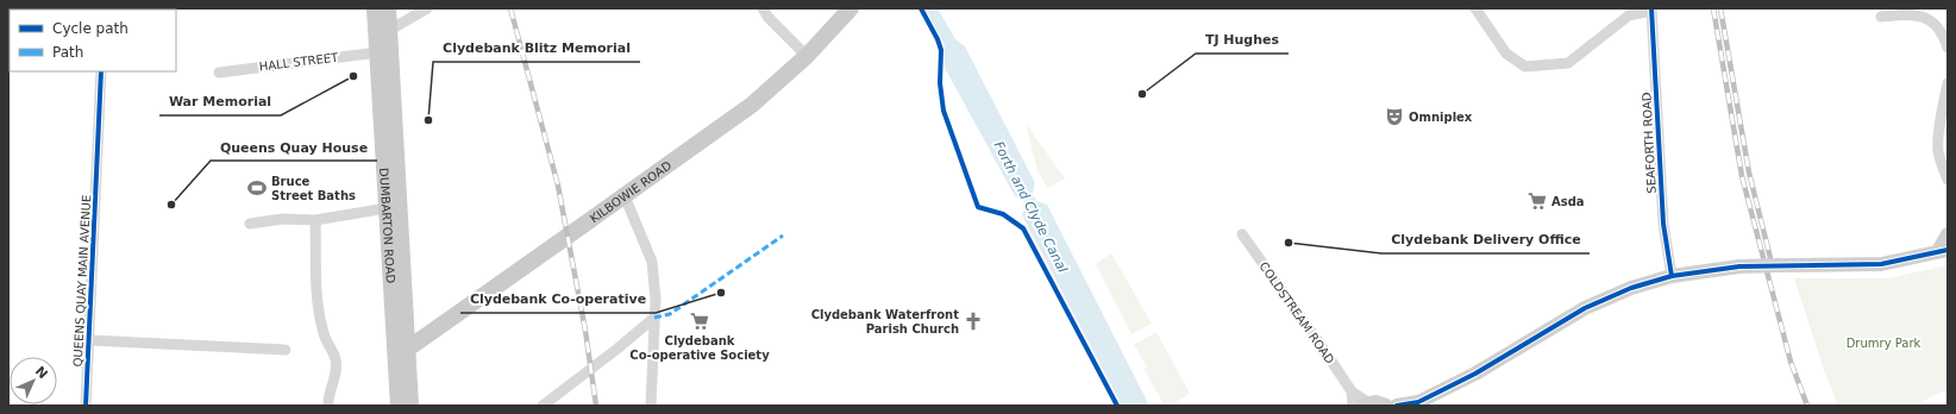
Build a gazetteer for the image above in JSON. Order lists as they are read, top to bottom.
{
  "streets": {
    "main road": ["KILBOWIE ROAD", "DUMBARTON ROAD"],
    "street": [
      "HALL STREET",
      "SEAFORTH ROAD",
      "QUEENS QUAY MAIN AVENUE",
      "COLDSTREAM ROAD"
    ]
  },
  "crossings": [
    ["HALL STREET", "DUMBARTON ROAD"],
    ["KILBOWIE ROAD", "DUMBARTON ROAD"]
  ],
  "water": ["Forth and Clyde Canal"],
  "parks": ["Drumry Park"],
  "places": {
    "other": [
      "War Memorial",
      "TJ Hughes",
      "Clydebank Blitz Memorial",
      "Queens Quay House",
      "Clydebank Delivery Office",
      "Clydebank Co-operative"
    ],
    "theatre": ["Omniplex"],
    "sports": ["Bruce Street Baths"],
    "supermarket": ["Asda", "Clydebank Co-operative Society"],
    "church": ["Clydebank Waterfront Parish Church"]
  },
  "legend": ["Cycle path", "Path"],
  "north": "top right"
}
